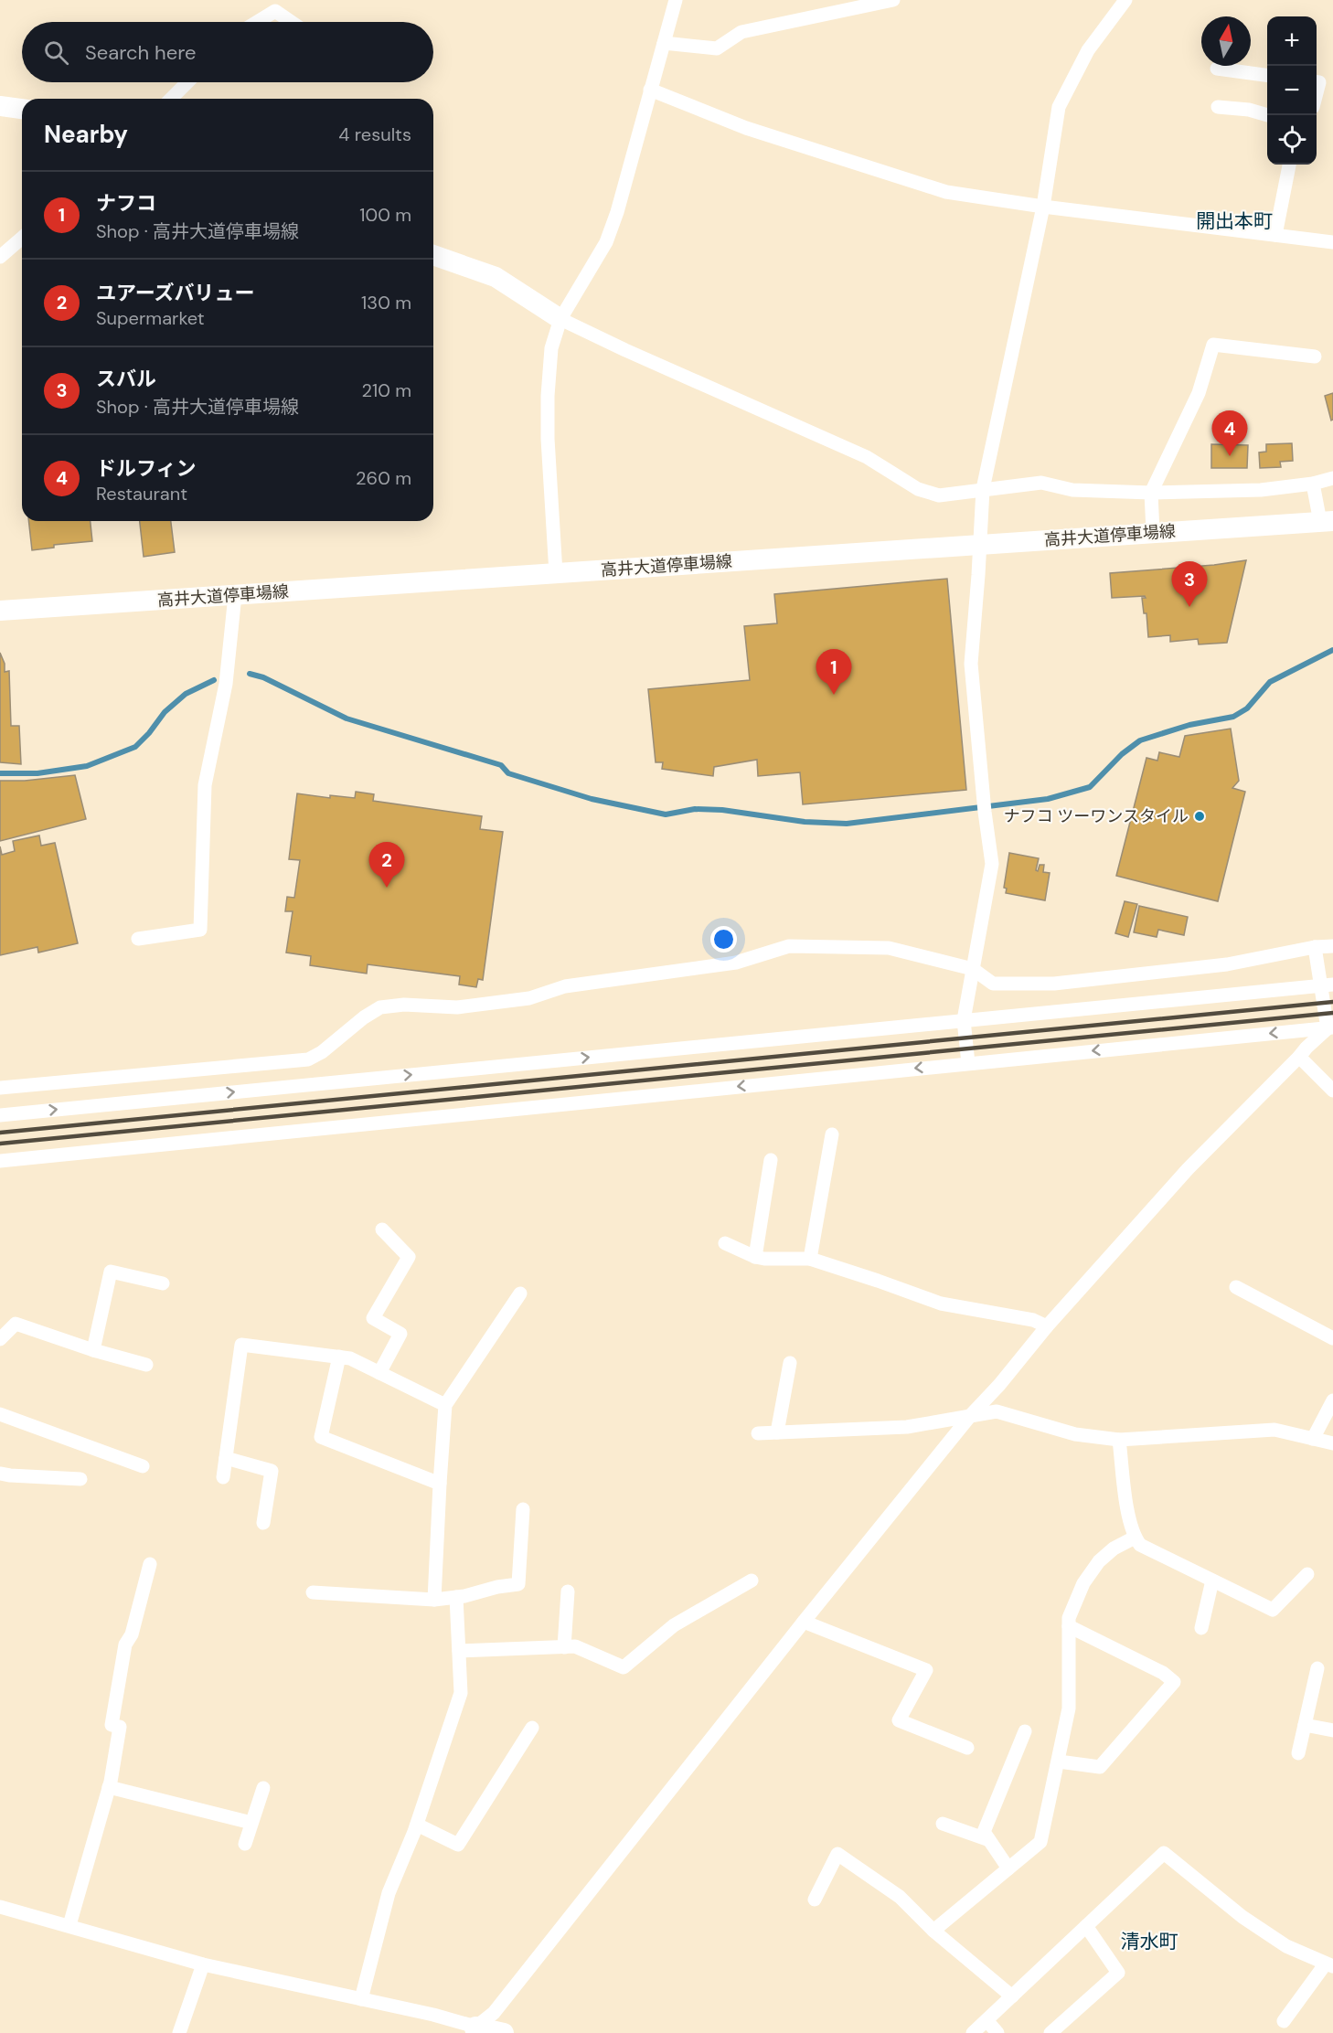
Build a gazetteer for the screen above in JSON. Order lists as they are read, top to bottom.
{
  "streets": {
    "main road": ["高井大道停車場線"]
  },
  "districts": ["開出本町", "清水町"],
  "places": ["ナフコ ツーワンスタイル"],
  "north": "top",
  "page": {
    "map_buttons": ["+", "−"],
    "search": "Search here",
    "heading": ["Nearby", "4 results"],
    "list": [
      {
        "mark": "1",
        "name": "ナフコ",
        "note": "Shop · 高井大道停車場線",
        "value": "100 m"
      },
      {
        "mark": "2",
        "name": "ユアーズバリュー",
        "note": "Supermarket",
        "value": "130 m"
      },
      {
        "mark": "3",
        "name": "スバル",
        "note": "Shop · 高井大道停車場線",
        "value": "210 m"
      },
      {
        "mark": "4",
        "name": "ドルフィン",
        "note": "Restaurant",
        "value": "260 m"
      }
    ],
    "pins": [
      "4",
      "3",
      "1",
      "2"
    ]
  }
}
